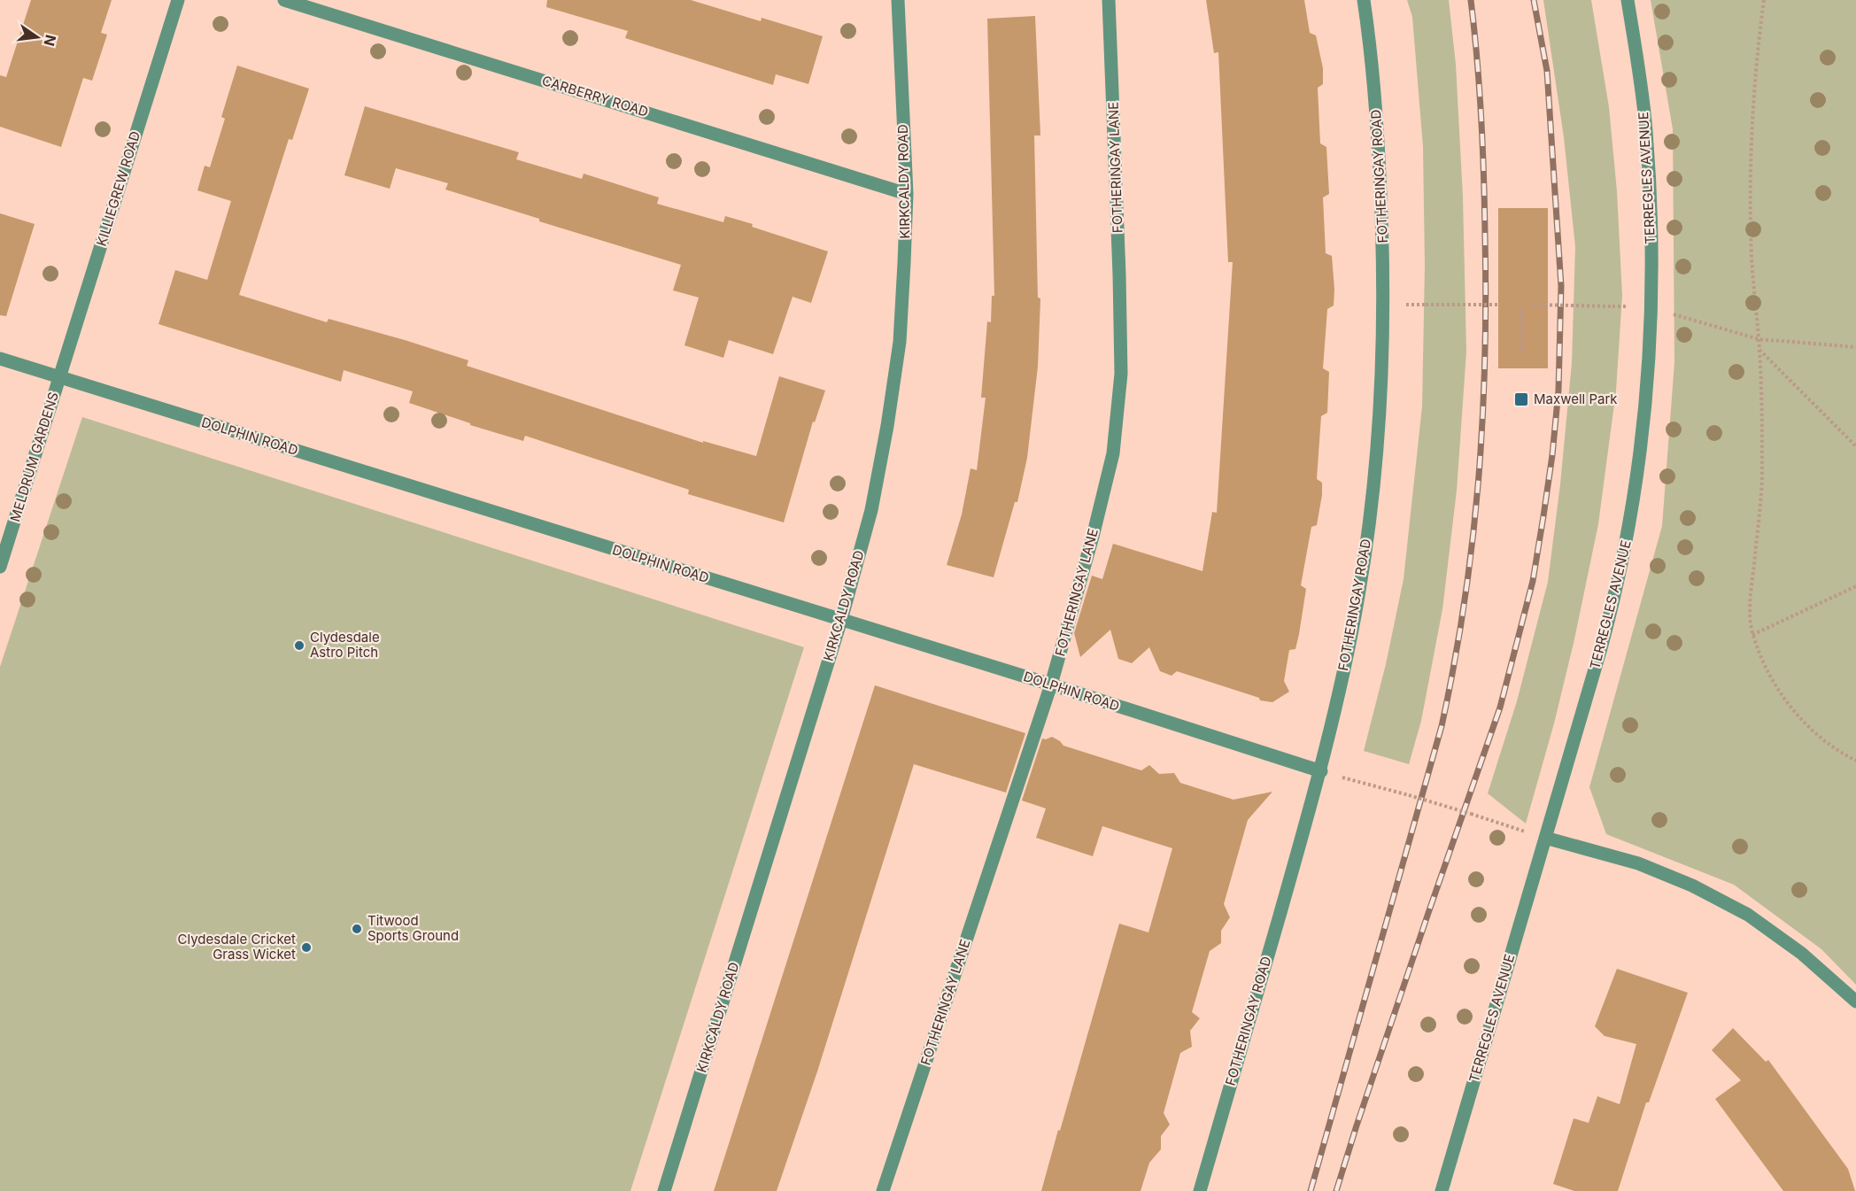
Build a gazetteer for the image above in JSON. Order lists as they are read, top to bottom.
{
  "streets": {
    "street": [
      "CARBERRY ROAD",
      "FOTHERINGAY LANE",
      "FOTHERINGAY ROAD",
      "TERREGLES AVENUE",
      "KIRKCALDY ROAD",
      "KILLIEGREW ROAD",
      "DOLPHIN ROAD",
      "MELDRUM GARDENS"
    ]
  },
  "crossings": [
    ["CARBERRY ROAD", "KIRKCALDY ROAD"],
    ["FOTHERINGAY LANE", "DOLPHIN ROAD"],
    ["FOTHERINGAY ROAD", "DOLPHIN ROAD"],
    ["KIRKCALDY ROAD", "DOLPHIN ROAD"],
    ["KILLIEGREW ROAD", "DOLPHIN ROAD"],
    ["KILLIEGREW ROAD", "MELDRUM GARDENS"],
    ["DOLPHIN ROAD", "MELDRUM GARDENS"]
  ],
  "places": {
    "transit": ["Maxwell Park"],
    "other": ["Clydesdale Astro Pitch", "Titwood Sports Ground", "Clydesdale Cricket Grass Wicket"]
  },
  "north": "right"
}
